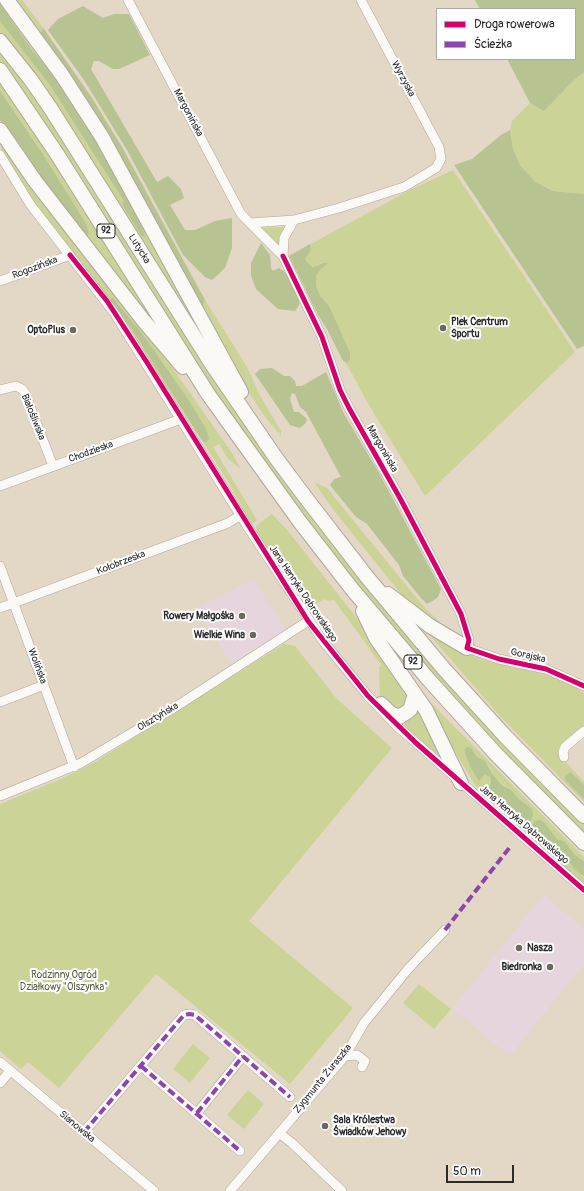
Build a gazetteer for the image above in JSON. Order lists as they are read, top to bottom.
{
  "streets": {
    "main road": ["92", "Lutycka"],
    "street": [
      "Wyrzyska",
      "Margonińska",
      "Rogozińska",
      "Białośliwska",
      "Chodzieska",
      "Kołobrzeska",
      "Jana Henryka Dąbrowskiego",
      "Gorajska",
      "Wolińska",
      "Olsztyńska",
      "Zygmunta Żuraszka",
      "Sianowska"
    ]
  },
  "crossings": [
    ["Margonińska", "Gorajska"],
    ["92", "Lutycka"],
    ["Rogozińska", "Jana Henryka Dąbrowskiego"],
    ["Białośliwska", "Chodzieska"],
    ["Chodzieska", "Jana Henryka Dąbrowskiego"],
    ["Kołobrzeska", "Jana Henryka Dąbrowskiego"],
    ["Kołobrzeska", "Wolińska"],
    ["Jana Henryka Dąbrowskiego", "Olsztyńska"],
    ["Wolińska", "Olsztyńska"]
  ],
  "parks": ["Rodzinny Ogród Działkowy \"Olszynka\""],
  "places": [
    "Plek Centrum Sportu",
    "OptoPlus",
    "Rowery Małgośka",
    "Wielkie Wina",
    "Nasza",
    "Biedronka",
    "Sala Królestwa Świadków Jehowy"
  ],
  "legend": ["Droga rowerowa", "Ścieżka"],
  "scale_bar": "50 m"
}
